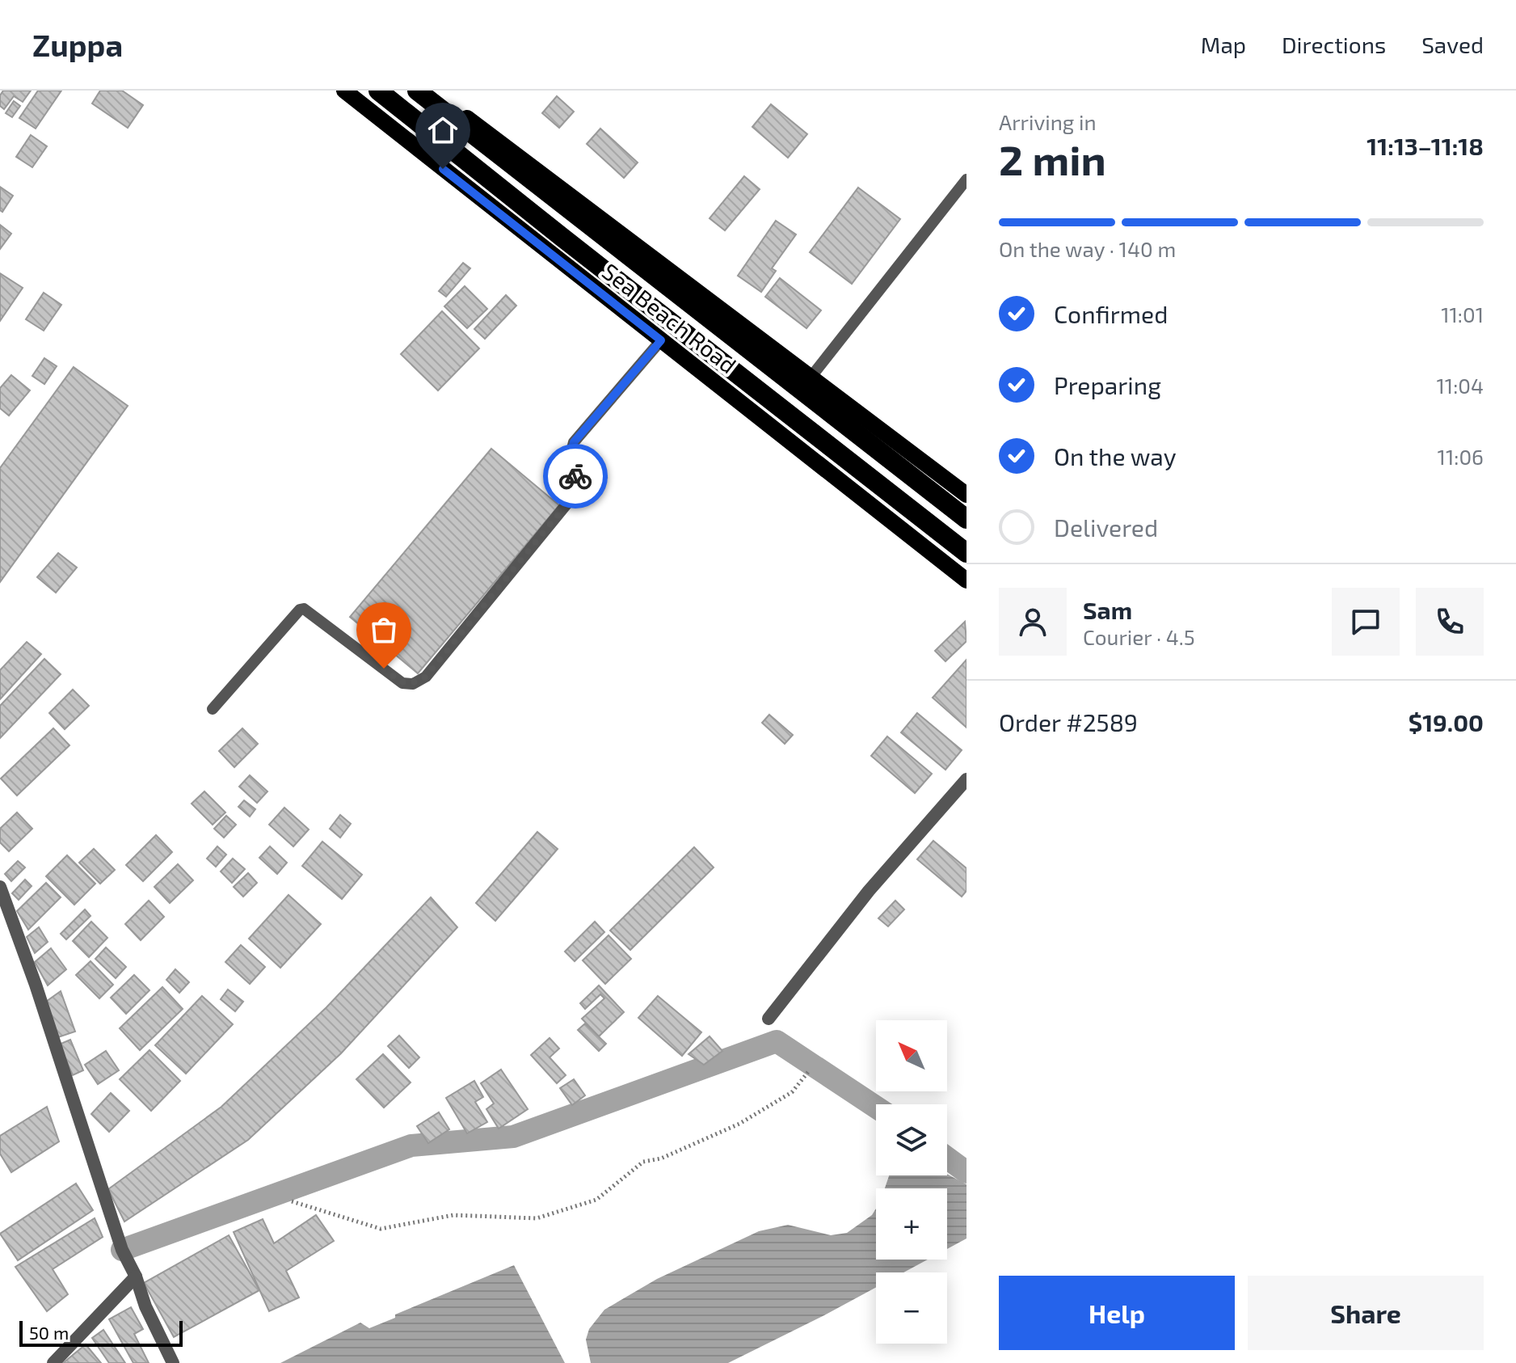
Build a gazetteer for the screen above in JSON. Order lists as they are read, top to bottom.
{
  "streets": {
    "main road": ["Sea Beach Road"]
  },
  "scale_bar": "50 m",
  "north": "top left",
  "page": {
    "header": "Zuppa",
    "nav": ["Map", "Directions", "Saved"],
    "heading": ["2 min", "Arriving in", "11:13–11:18"],
    "panel": [
      "Sam",
      "Courier · 4.5",
      "Order #2589",
      "$19.00"
    ],
    "bar": "On the way · 140 m",
    "list": [
      ["Confirmed", "11:01"],
      ["Preparing", "11:04"],
      ["On the way", "11:06"],
      "Delivered"
    ],
    "map_buttons": ["+", "−"],
    "buttons": ["Help", "Share"],
    "scale": "50 m"
  }
}
